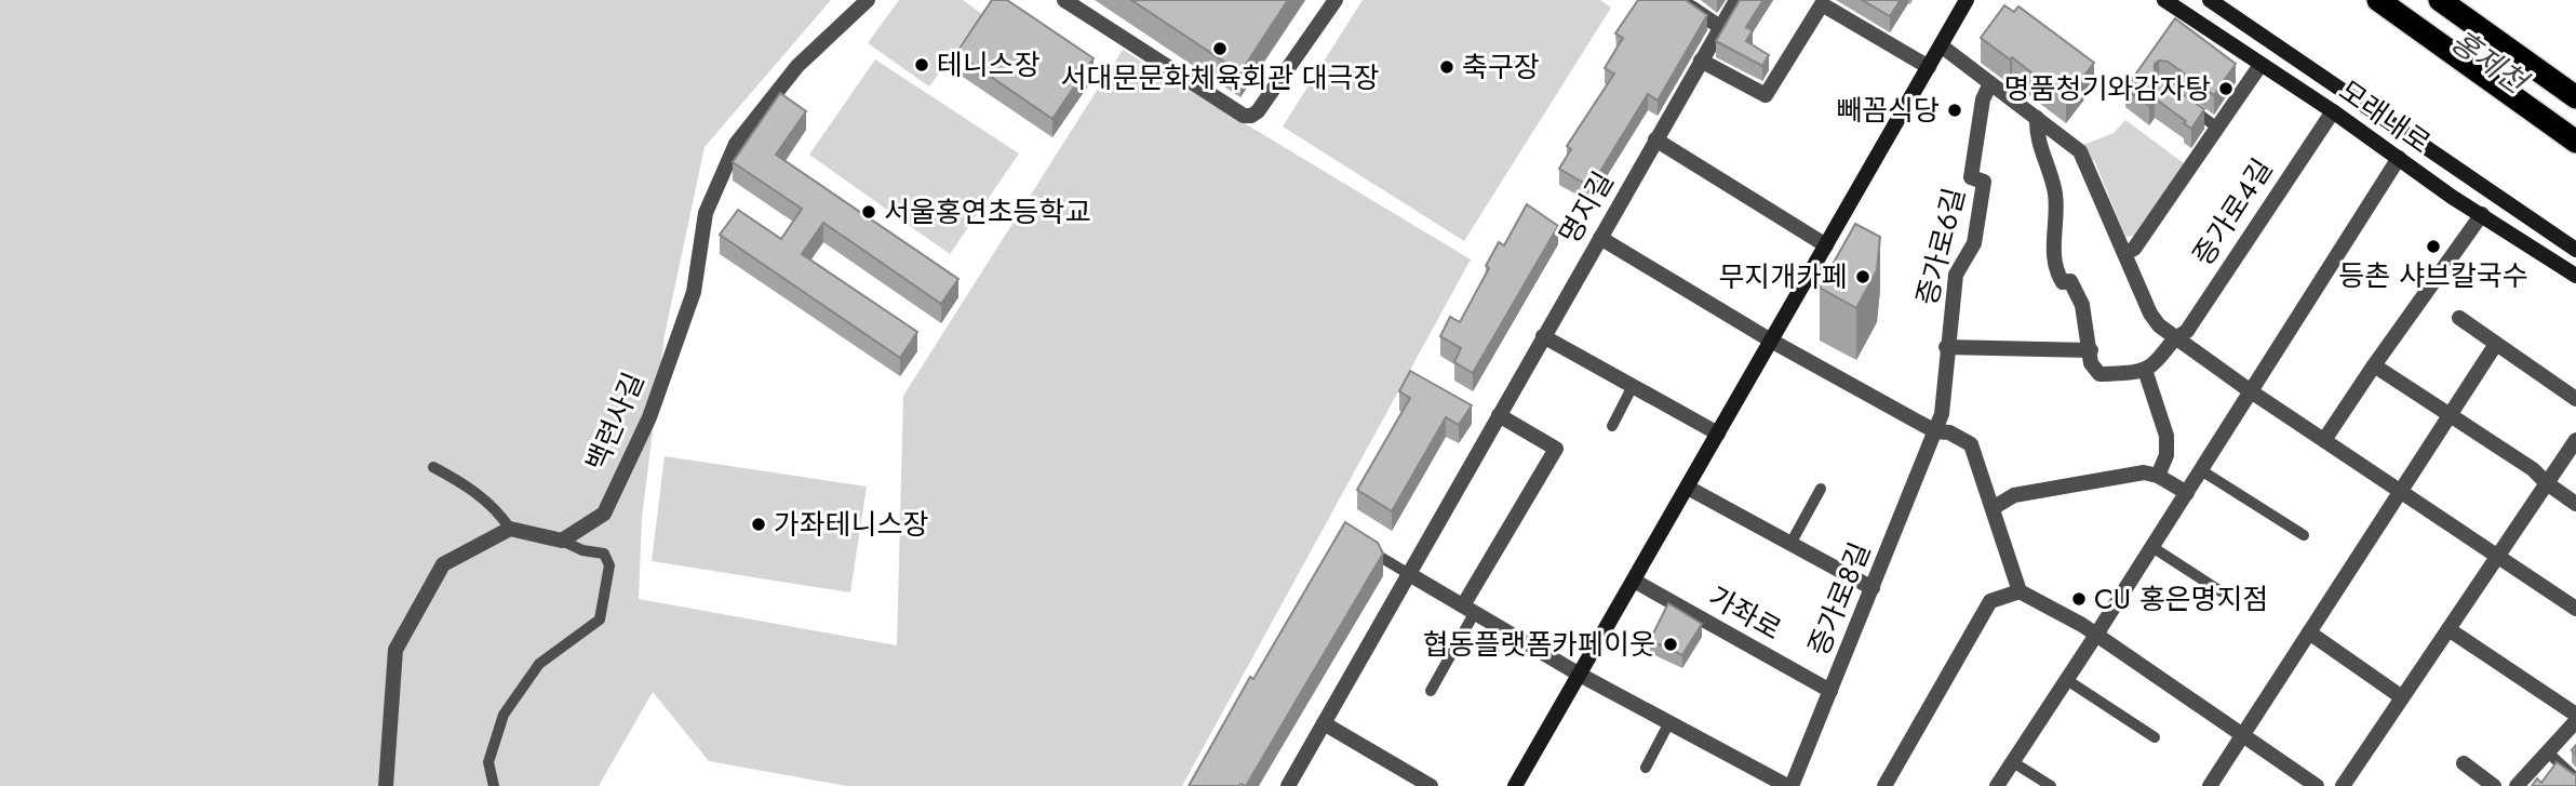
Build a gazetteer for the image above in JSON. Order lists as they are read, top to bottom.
{
  "streets": {
    "main road": ["모래내로"],
    "street": [
      "명지길",
      "증가로4길",
      "증가로6길",
      "백련사길",
      "증가로8길",
      "가좌로"
    ]
  },
  "crossings": [
    ["모래내로", "증가로4길"],
    ["증가로6길", "증가로8길"],
    ["증가로8길", "가좌로"]
  ],
  "water": ["홍제천"],
  "places": [
    "서대문문화체육회관 대극장",
    "테니스장",
    "축구장",
    "명품청기와감자탕",
    "빼꼼식당",
    "서울홍연초등학교",
    "등촌 샤브칼국수",
    "무지개카페",
    "가좌테니스장",
    "CU 홍은명지점",
    "협동플랫폼카페이웃"
  ]
}
